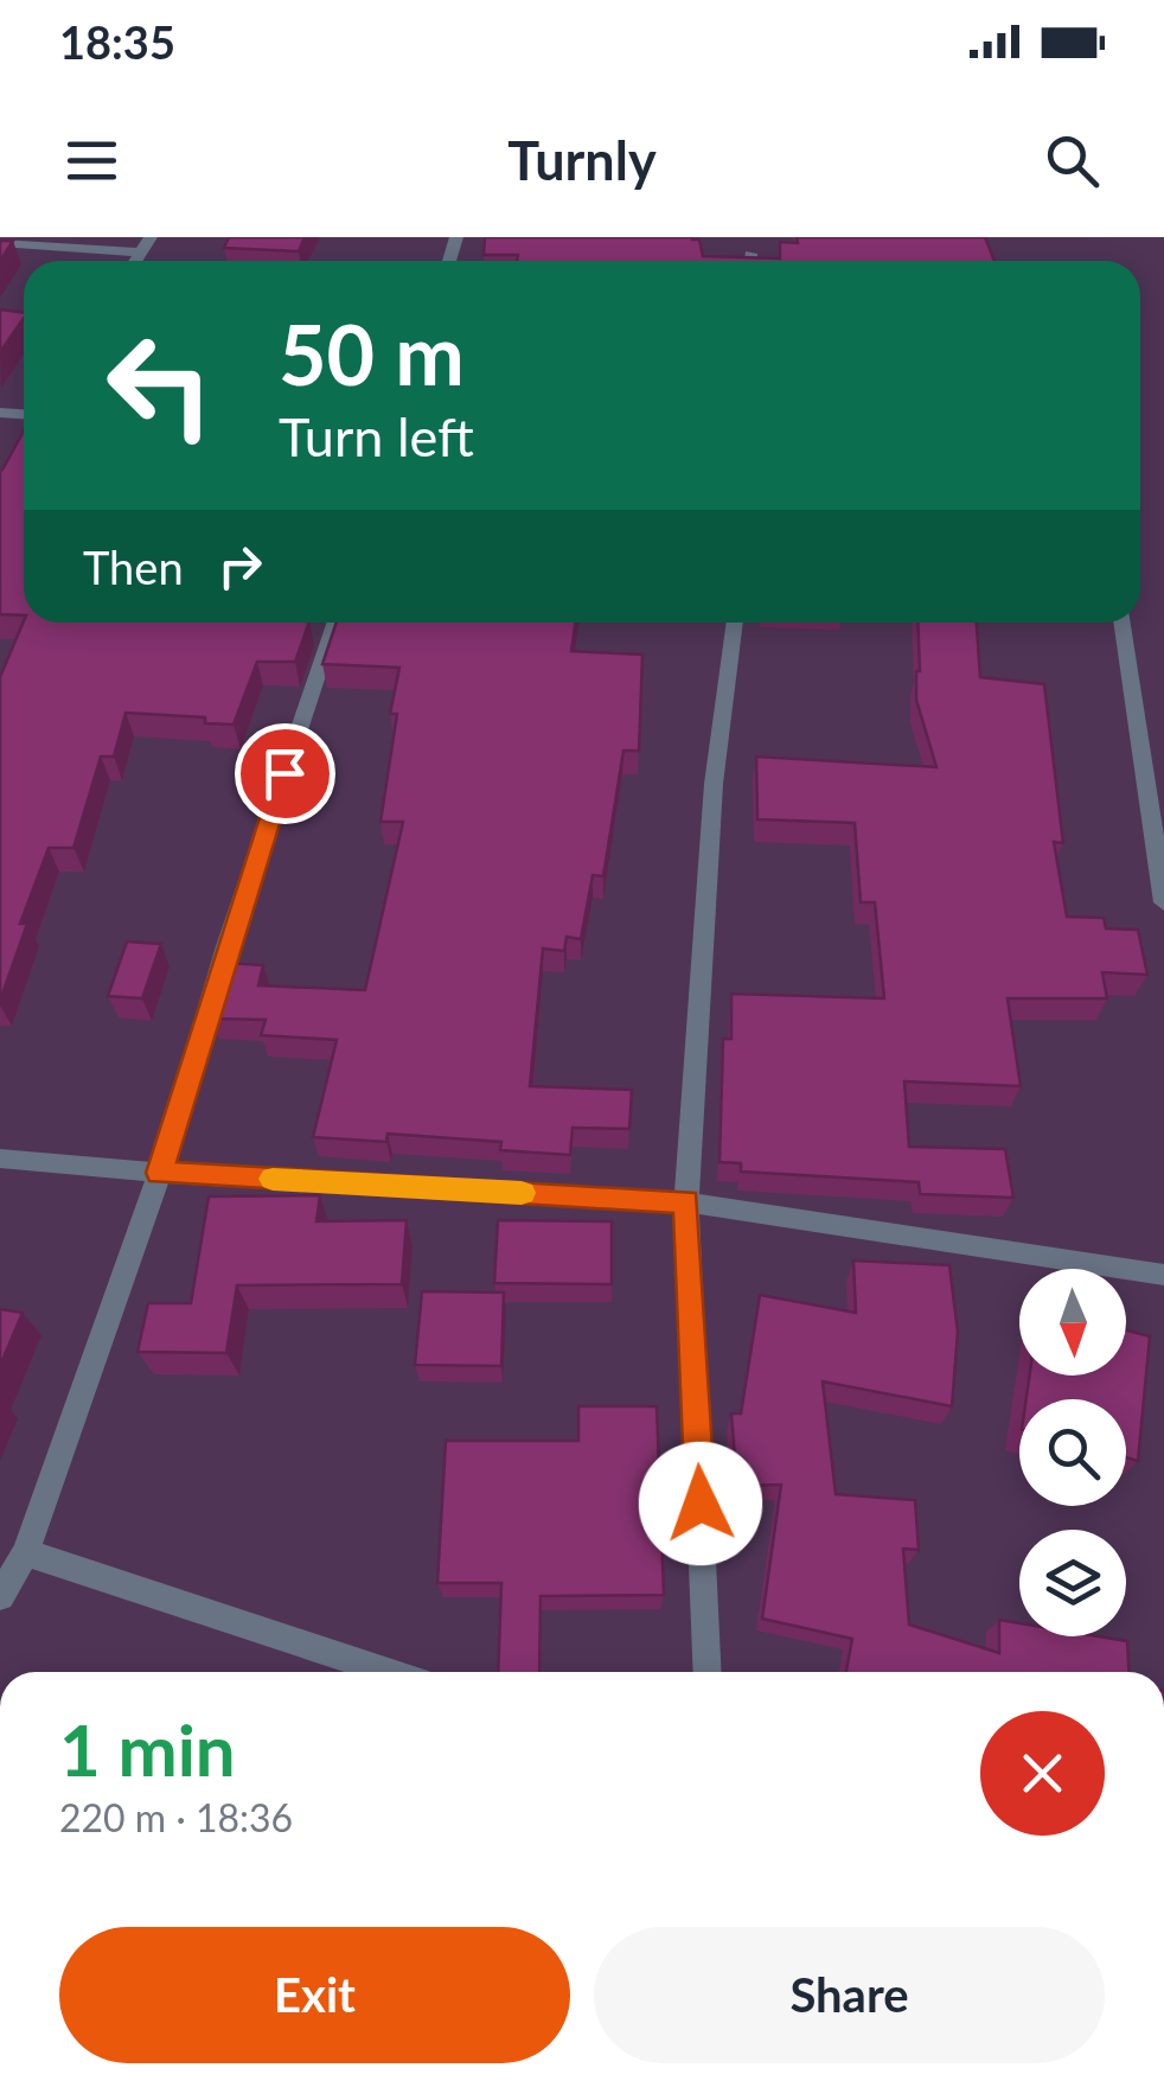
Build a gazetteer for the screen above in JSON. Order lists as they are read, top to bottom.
{
  "north": "bottom",
  "page": {
    "status": "18:35",
    "header": "Turnly",
    "turn": ["50 m", "Turn left"],
    "then": "Then",
    "heading": ["1 min", "220 m · 18:36"],
    "buttons": ["Exit", "Share"]
  }
}
